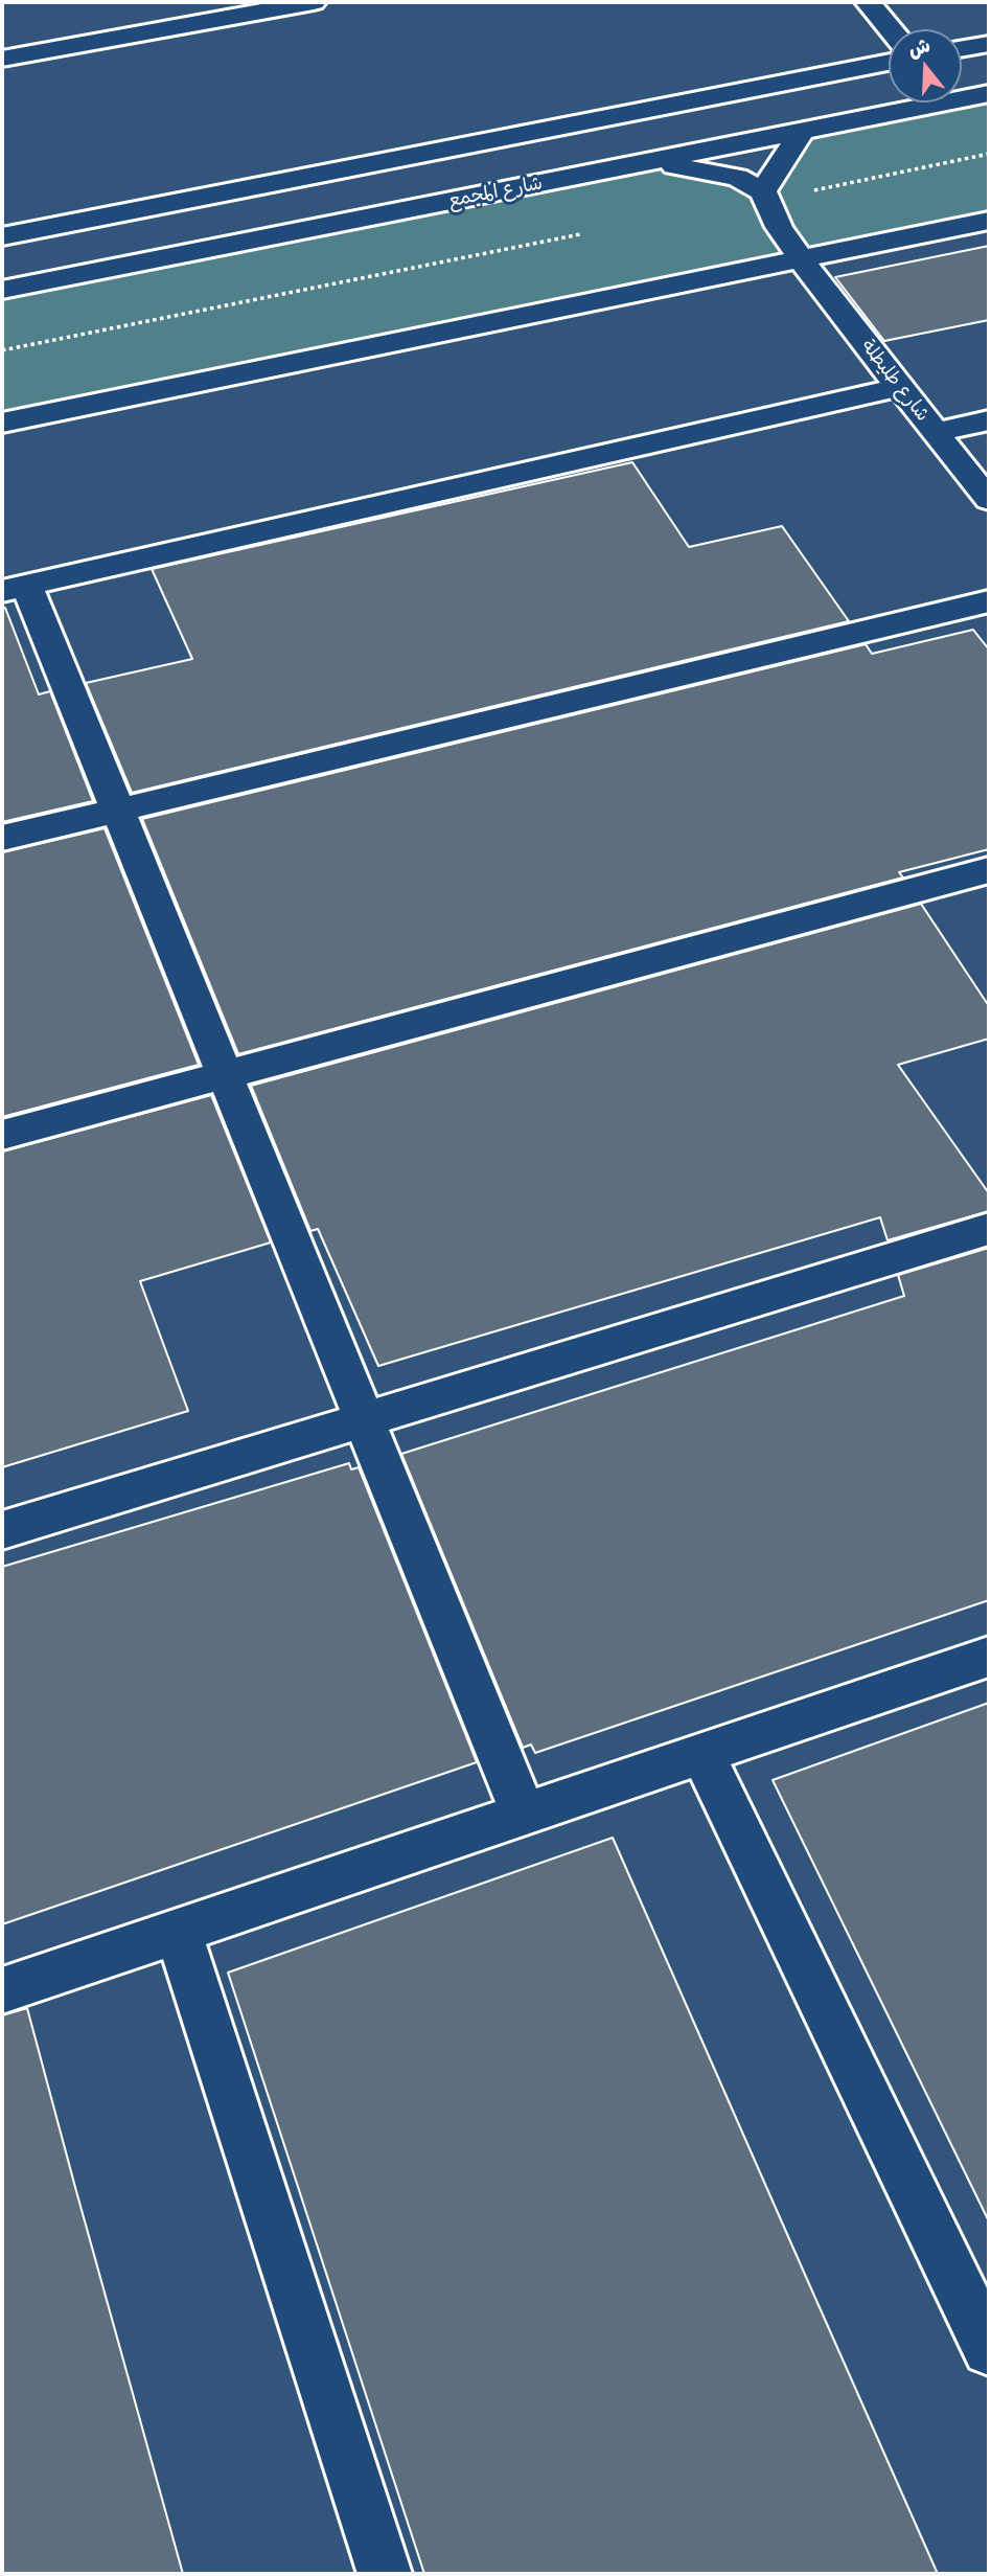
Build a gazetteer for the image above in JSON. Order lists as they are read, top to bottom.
{
  "streets": {
    "street": ["شارع المجمع", "شارع طليطلة"]
  },
  "north": "top"
}
